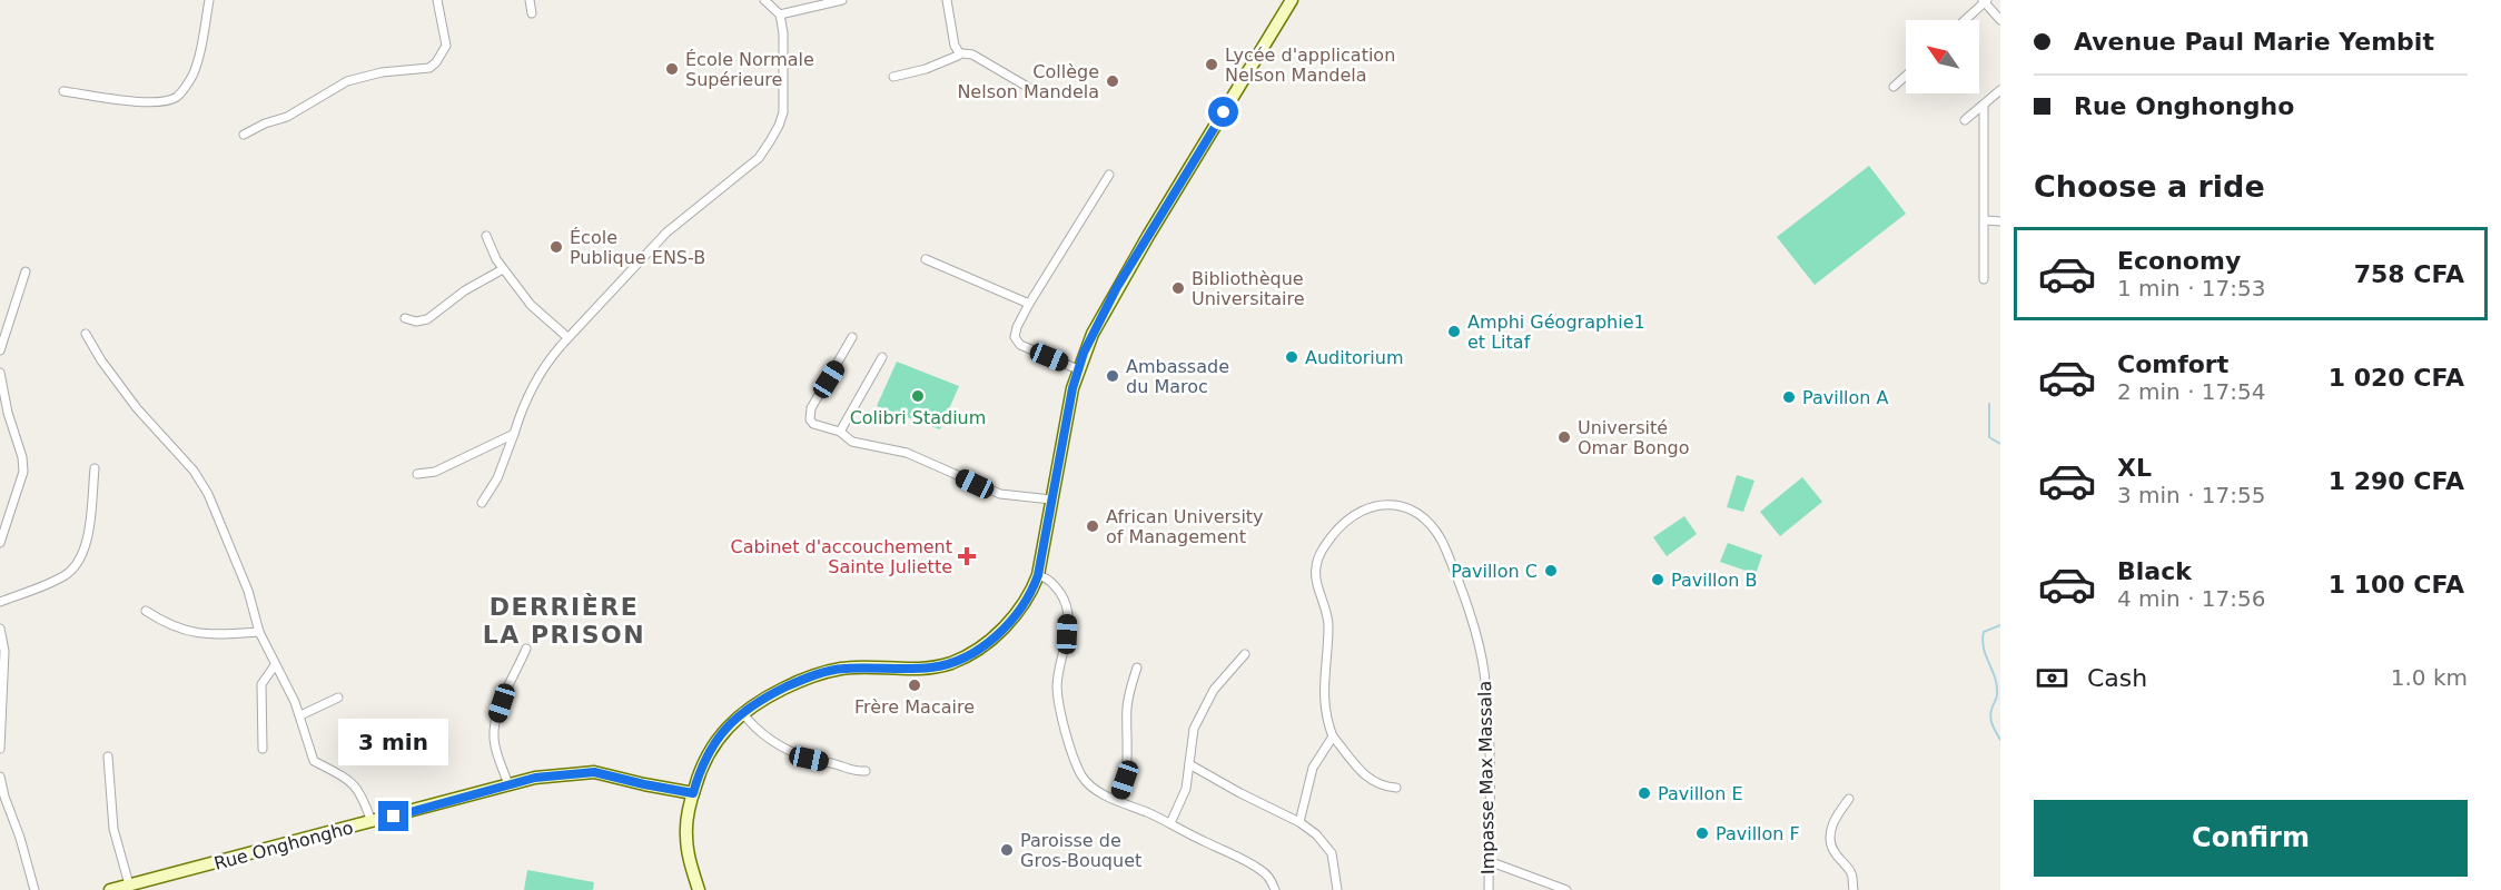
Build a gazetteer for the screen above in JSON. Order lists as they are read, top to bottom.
{
  "streets": {
    "main road": ["Rue Onghongho"],
    "street": ["Impasse Max Massala"]
  },
  "districts": ["DERRIÈRE LA PRISON"],
  "places": {
    "other": [
      "Lycée d'application Nelson Mandela",
      "École Normale Supérieure",
      "Collège Nelson Mandela",
      "École Publique ENS-B",
      "Bibliothèque Universitaire",
      "Amphi Géographie1 et Litaf",
      "Auditorium",
      "Ambassade du Maroc",
      "Colibri Stadium",
      "Pavillon A",
      "Université Omar Bongo",
      "African University of Management",
      "Pavillon C",
      "Pavillon B",
      "Frère Macaire",
      "Pavillon E",
      "Pavillon F",
      "Paroisse de Gros-Bouquet"
    ],
    "health": ["Cabinet d'accouchement Sainte Juliette"]
  },
  "north": "top left",
  "page": {
    "banner": ["Avenue Paul Marie Yembit", "Rue Onghongho"],
    "heading": "Choose a ride",
    "list": [
      {
        "name": "Economy",
        "note": "1 min · 17:53",
        "value": "758 CFA"
      },
      {
        "name": "Comfort",
        "note": "2 min · 17:54",
        "value": "1 020 CFA"
      },
      {
        "name": "XL",
        "note": "3 min · 17:55",
        "value": "1 290 CFA"
      },
      {
        "name": "Black",
        "note": "4 min · 17:56",
        "value": "1 100 CFA"
      }
    ],
    "pay": ["Cash", "1.0 km"],
    "bubble": "3 min",
    "buttons": "Confirm"
  }
}
